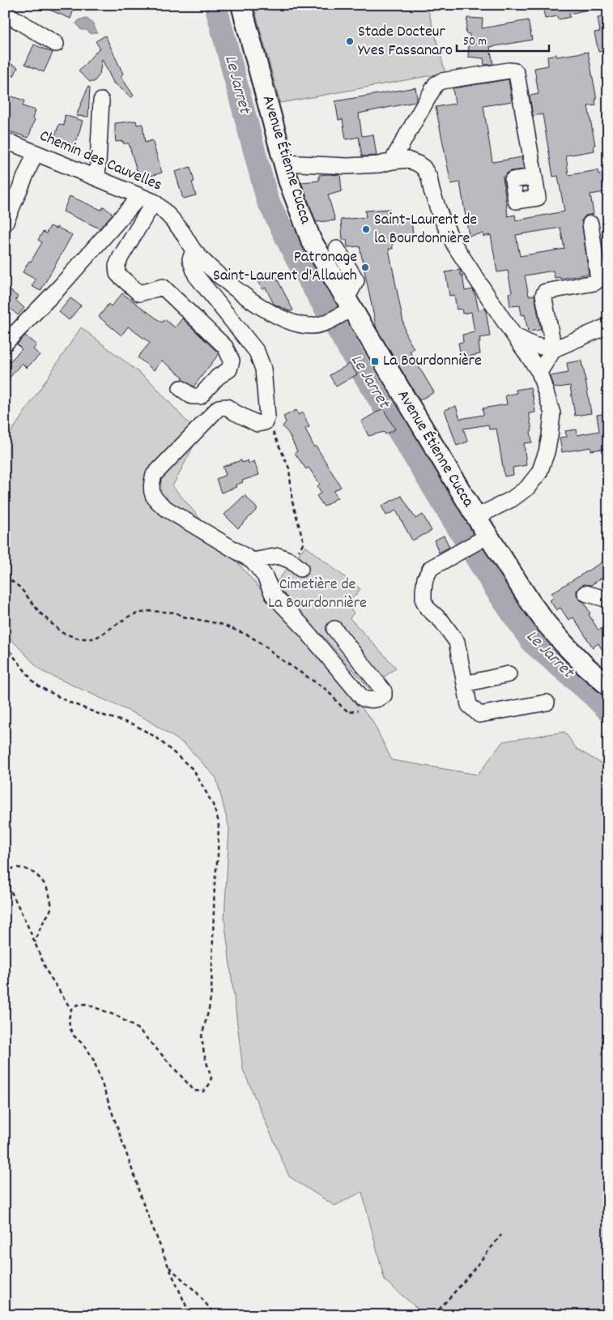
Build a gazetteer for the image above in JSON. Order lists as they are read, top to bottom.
{
  "streets": {
    "main road": ["Avenue Étienne Cucca"],
    "street": ["Chemin des Cauvelles"]
  },
  "crossings": [
    ["Avenue Étienne Cucca", "Chemin des Cauvelles"]
  ],
  "water": ["Le Jarret"],
  "parks": ["Cimetière de La Bourdonnière"],
  "places": {
    "other": ["Stade Docteur Yves Fassanaro", "Saint-Laurent de la Bourdonnière", "Patronage Saint-Laurent d'Allauch"],
    "transit": ["La Bourdonnière"]
  },
  "scale_bar": "50 m"
}
